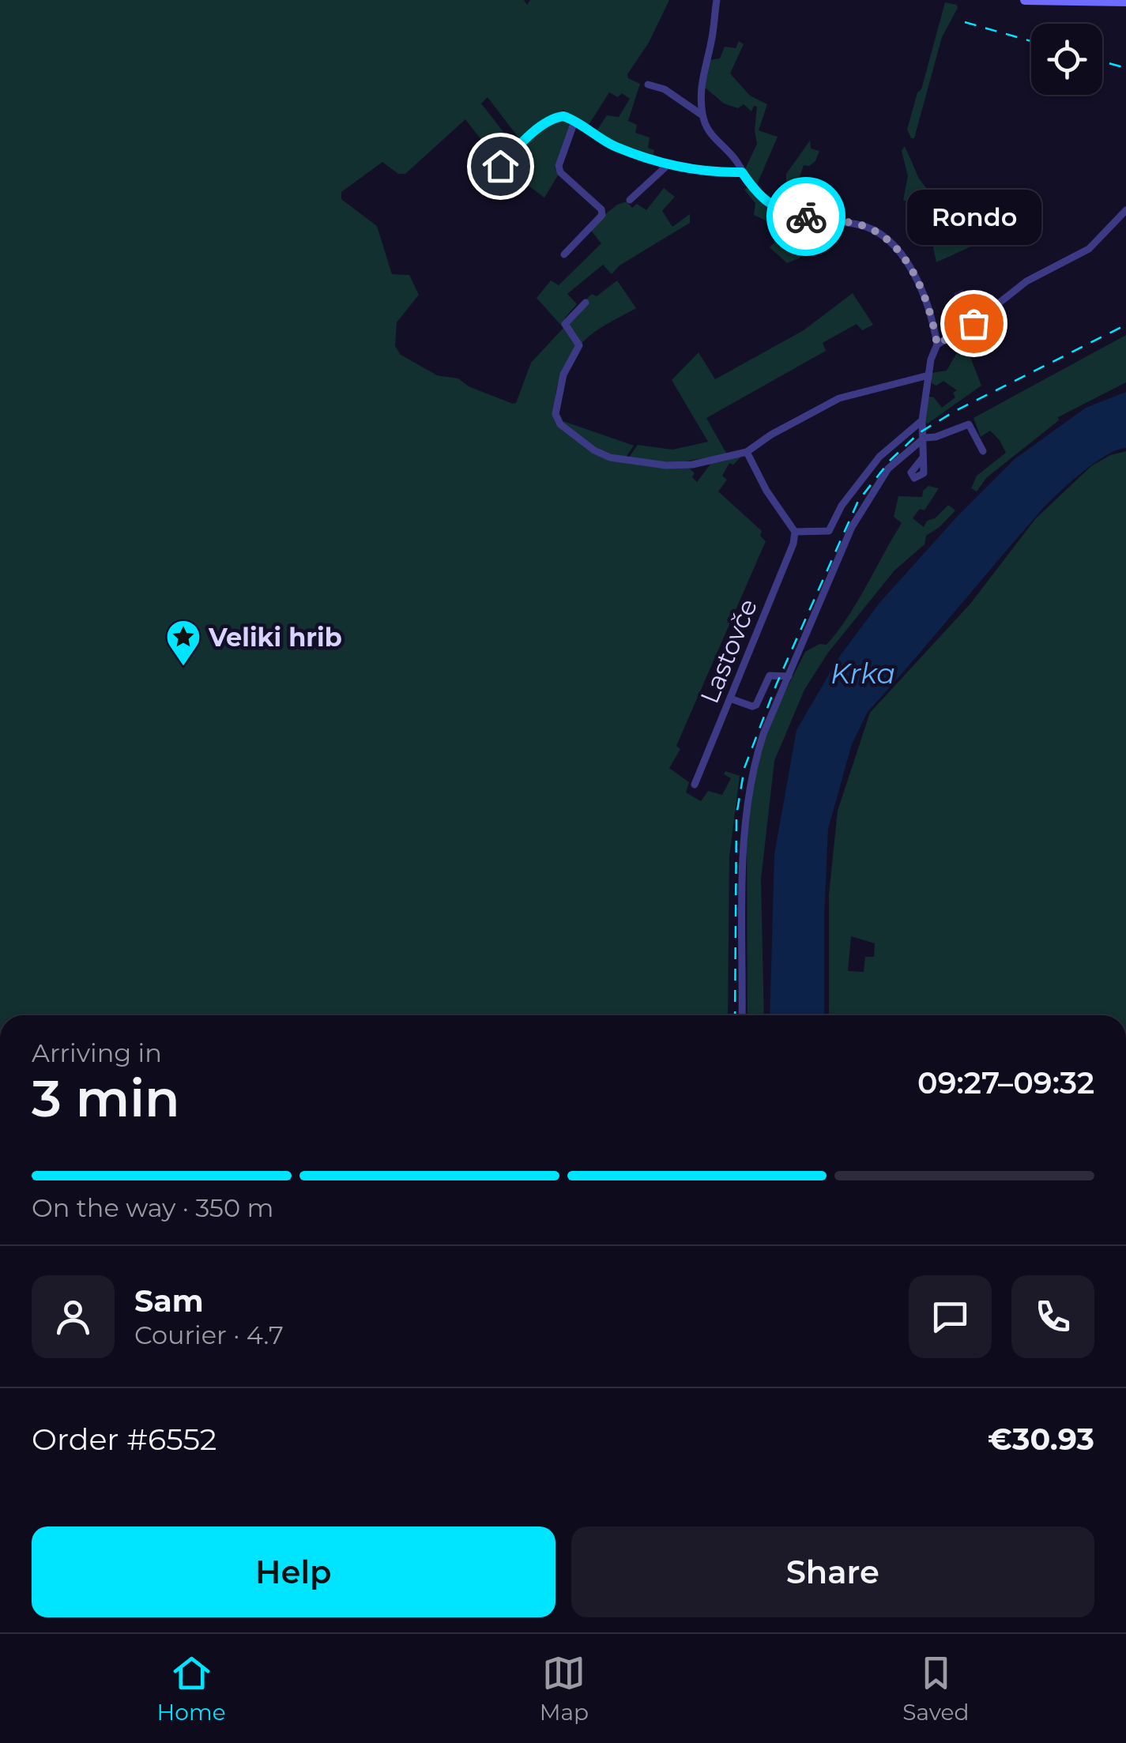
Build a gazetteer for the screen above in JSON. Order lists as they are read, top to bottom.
{
  "streets": {
    "street": ["Lastovče"]
  },
  "water": ["Krka"],
  "places": {
    "other": ["Rondo"],
    "place": ["Veliki hrib"]
  },
  "page": {
    "bubble": "Rondo",
    "heading": ["3 min", "Arriving in", "09:27–09:32"],
    "panel": [
      "Sam",
      "Courier · 4.7",
      "Order #6552",
      "€30.93"
    ],
    "bar": "On the way · 350 m",
    "buttons": ["Help", "Share"],
    "tabs": ["Home", "Map", "Saved"]
  }
}
